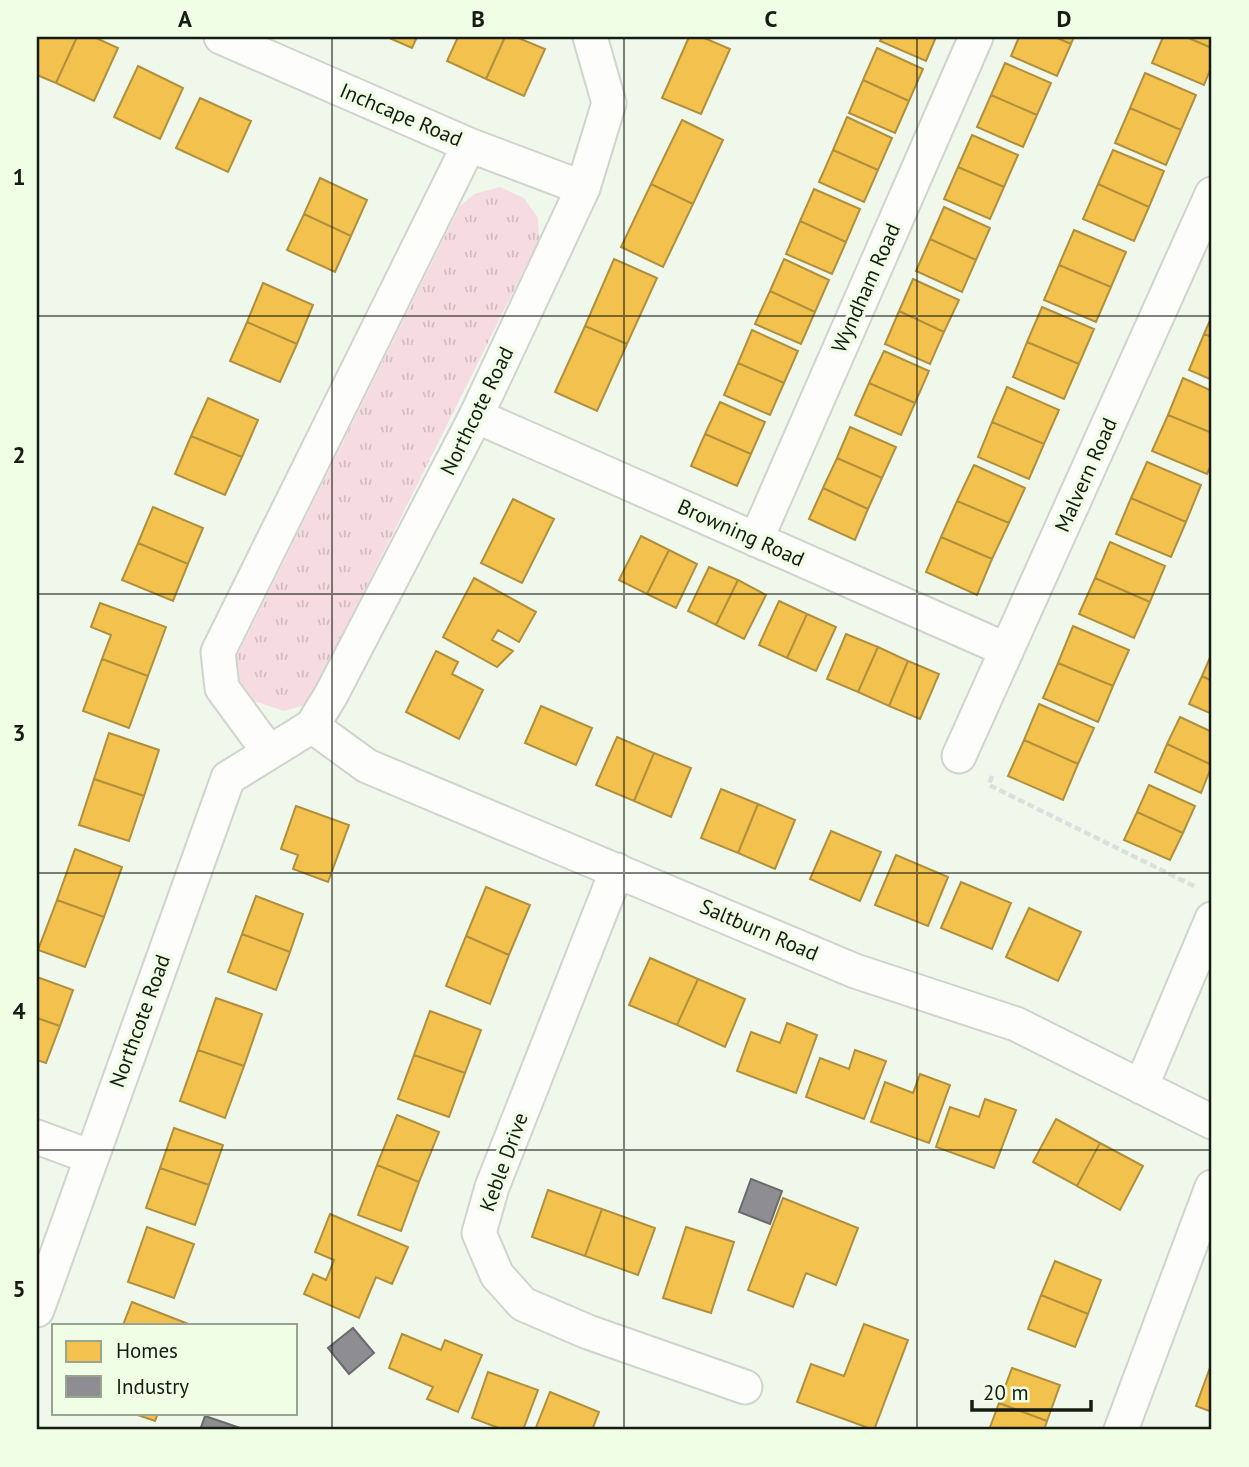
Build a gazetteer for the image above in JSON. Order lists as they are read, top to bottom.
{
  "streets": {
    "street": [
      "Inchcape Road",
      "Wyndham Road",
      "Northcote Road",
      "Malvern Road",
      "Browning Road",
      "Saltburn Road",
      "Keble Drive"
    ]
  },
  "crossings": [
    ["Inchcape Road", "Northcote Road"],
    ["Wyndham Road", "Browning Road"],
    ["Northcote Road", "Browning Road"],
    ["Northcote Road", "Saltburn Road"],
    ["Malvern Road", "Browning Road"],
    ["Saltburn Road", "Keble Drive"]
  ],
  "legend": ["Homes", "Industry"],
  "scale_bar": "20 m",
  "grid": {
    "columns": [
      "A",
      "B",
      "C",
      "D"
    ],
    "rows": [
      "1",
      "2",
      "3",
      "4",
      "5"
    ]
  }
}
